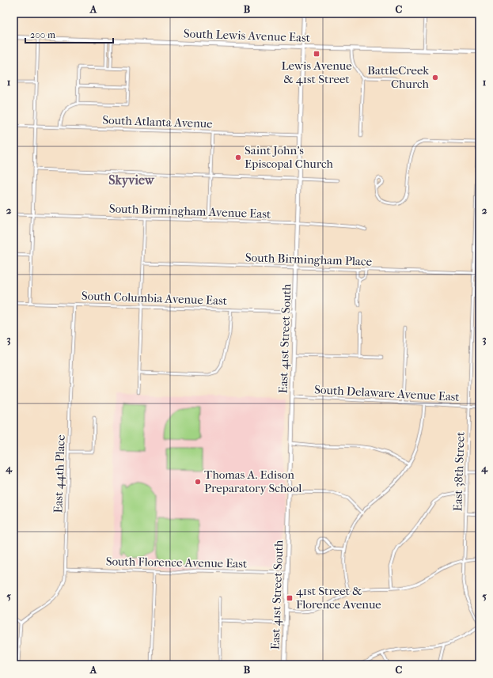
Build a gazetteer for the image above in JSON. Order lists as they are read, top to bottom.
{
  "streets": {
    "main road": ["South Lewis Avenue East", "East 41st Street South"],
    "street": [
      "South Atlanta Avenue",
      "South Birmingham Avenue East",
      "South Birmingham Place",
      "South Columbia Avenue East",
      "South Delaware Avenue East",
      "East 38th Street",
      "East 44th Place",
      "South Florence Avenue East"
    ]
  },
  "crossings": [
    ["South Lewis Avenue East", "East 41st Street South"],
    ["South Atlanta Avenue", "East 41st Street South"],
    ["South Birmingham Avenue East", "East 41st Street South"],
    ["South Birmingham Place", "East 41st Street South"],
    ["South Birmingham Place", "East 38th Street"],
    ["South Columbia Avenue East", "East 41st Street South"],
    ["South Columbia Avenue East", "East 44th Place"],
    ["East 41st Street South", "South Delaware Avenue East"],
    ["East 41st Street South", "South Florence Avenue East"],
    ["South Delaware Avenue East", "East 38th Street"],
    ["East 44th Place", "South Florence Avenue East"]
  ],
  "districts": ["Skyview"],
  "places": {
    "transit": ["Lewis Avenue & 41st Street", "41st Street & Florence Avenue"],
    "other": ["BattleCreek Church", "Saint John's Episcopal Church", "Thomas A. Edison Preparatory School"]
  },
  "scale_bar": "200 m",
  "grid": {
    "columns": ["A", "B", "C"],
    "rows": [
      "1",
      "2",
      "3",
      "4",
      "5"
    ]
  }
}
